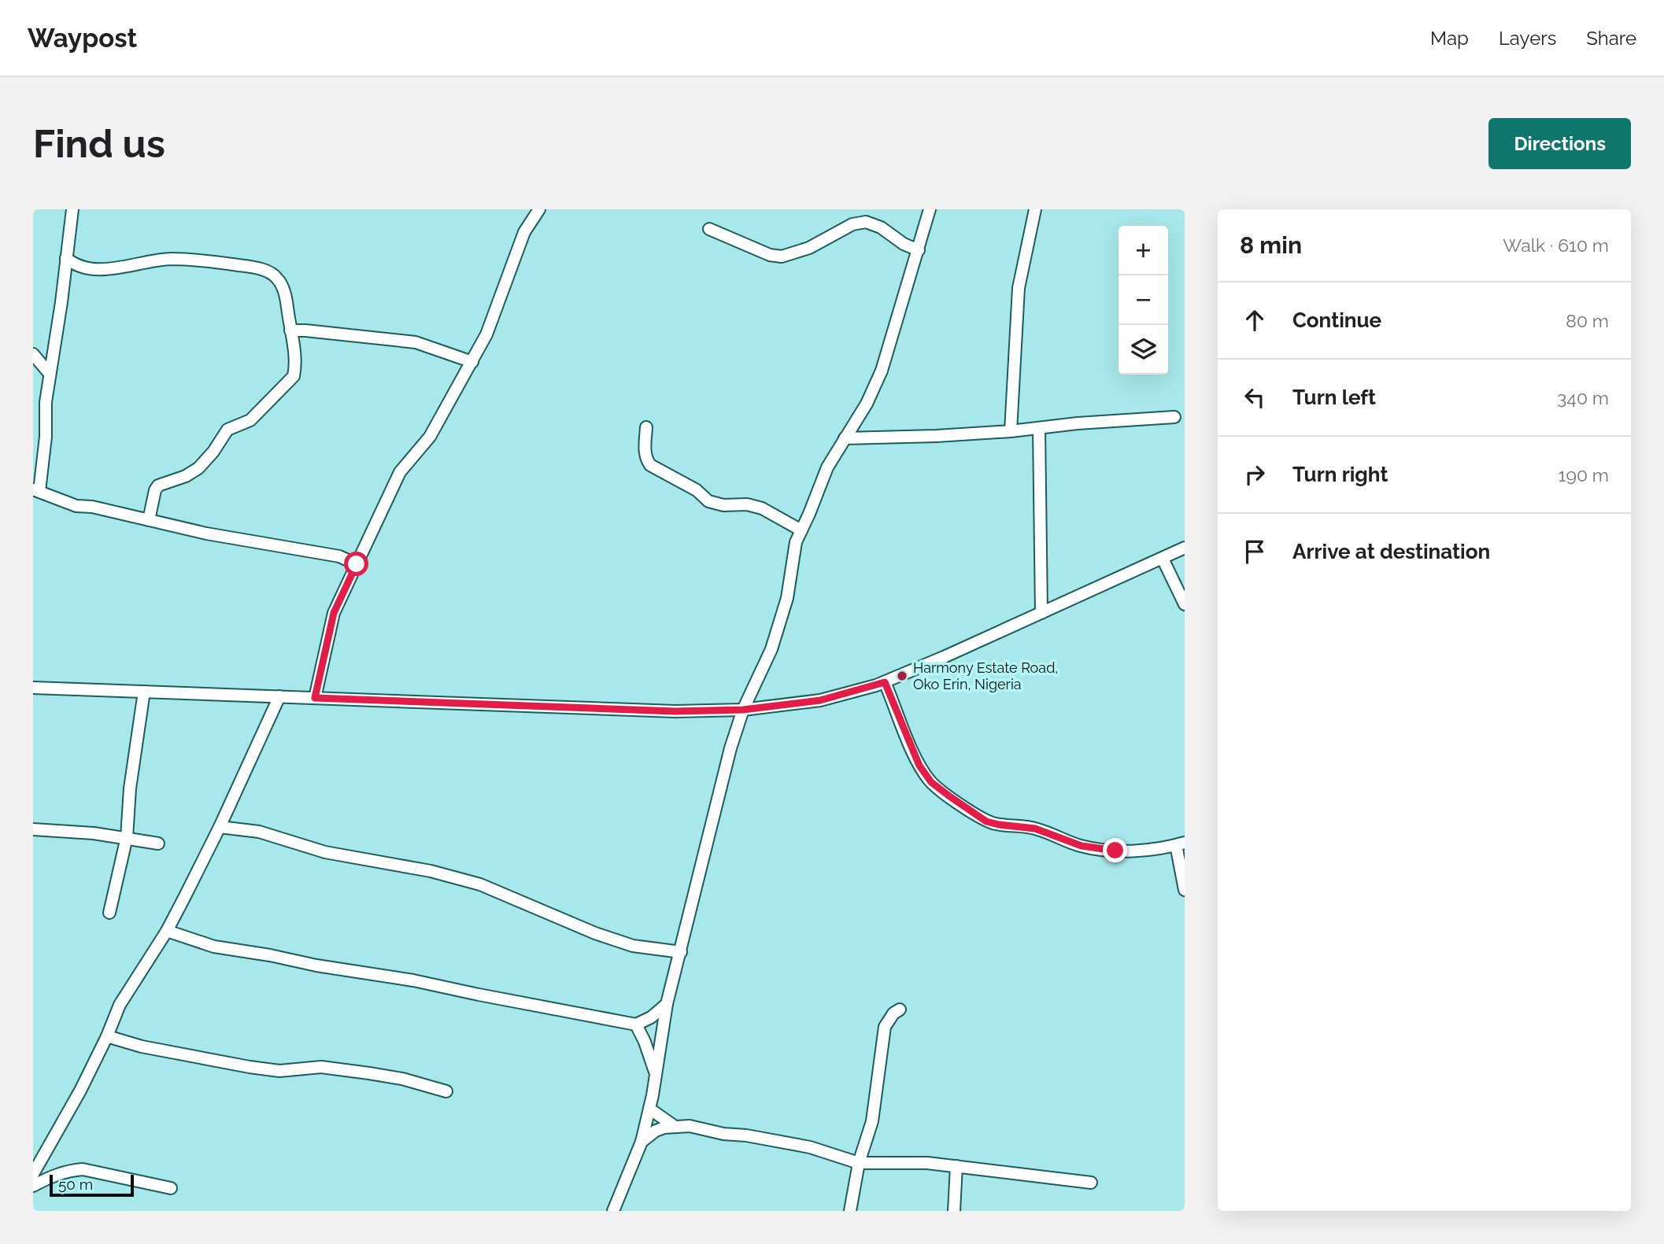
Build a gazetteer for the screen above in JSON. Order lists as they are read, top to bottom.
{
  "places": ["Harmony Estate Road, Oko Erin, Nigeria"],
  "scale_bar": "50 m",
  "page": {
    "header": "Waypost",
    "nav": ["Map", "Layers", "Share"],
    "buttons": "Directions",
    "title": "Find us",
    "heading": ["8 min", "Walk · 610 m"],
    "map_buttons": ["+", "−"],
    "list": [
      ["Continue", "80 m"],
      ["Turn left", "340 m"],
      ["Turn right", "190 m"],
      "Arrive at destination"
    ],
    "scale": "50 m"
  }
}
